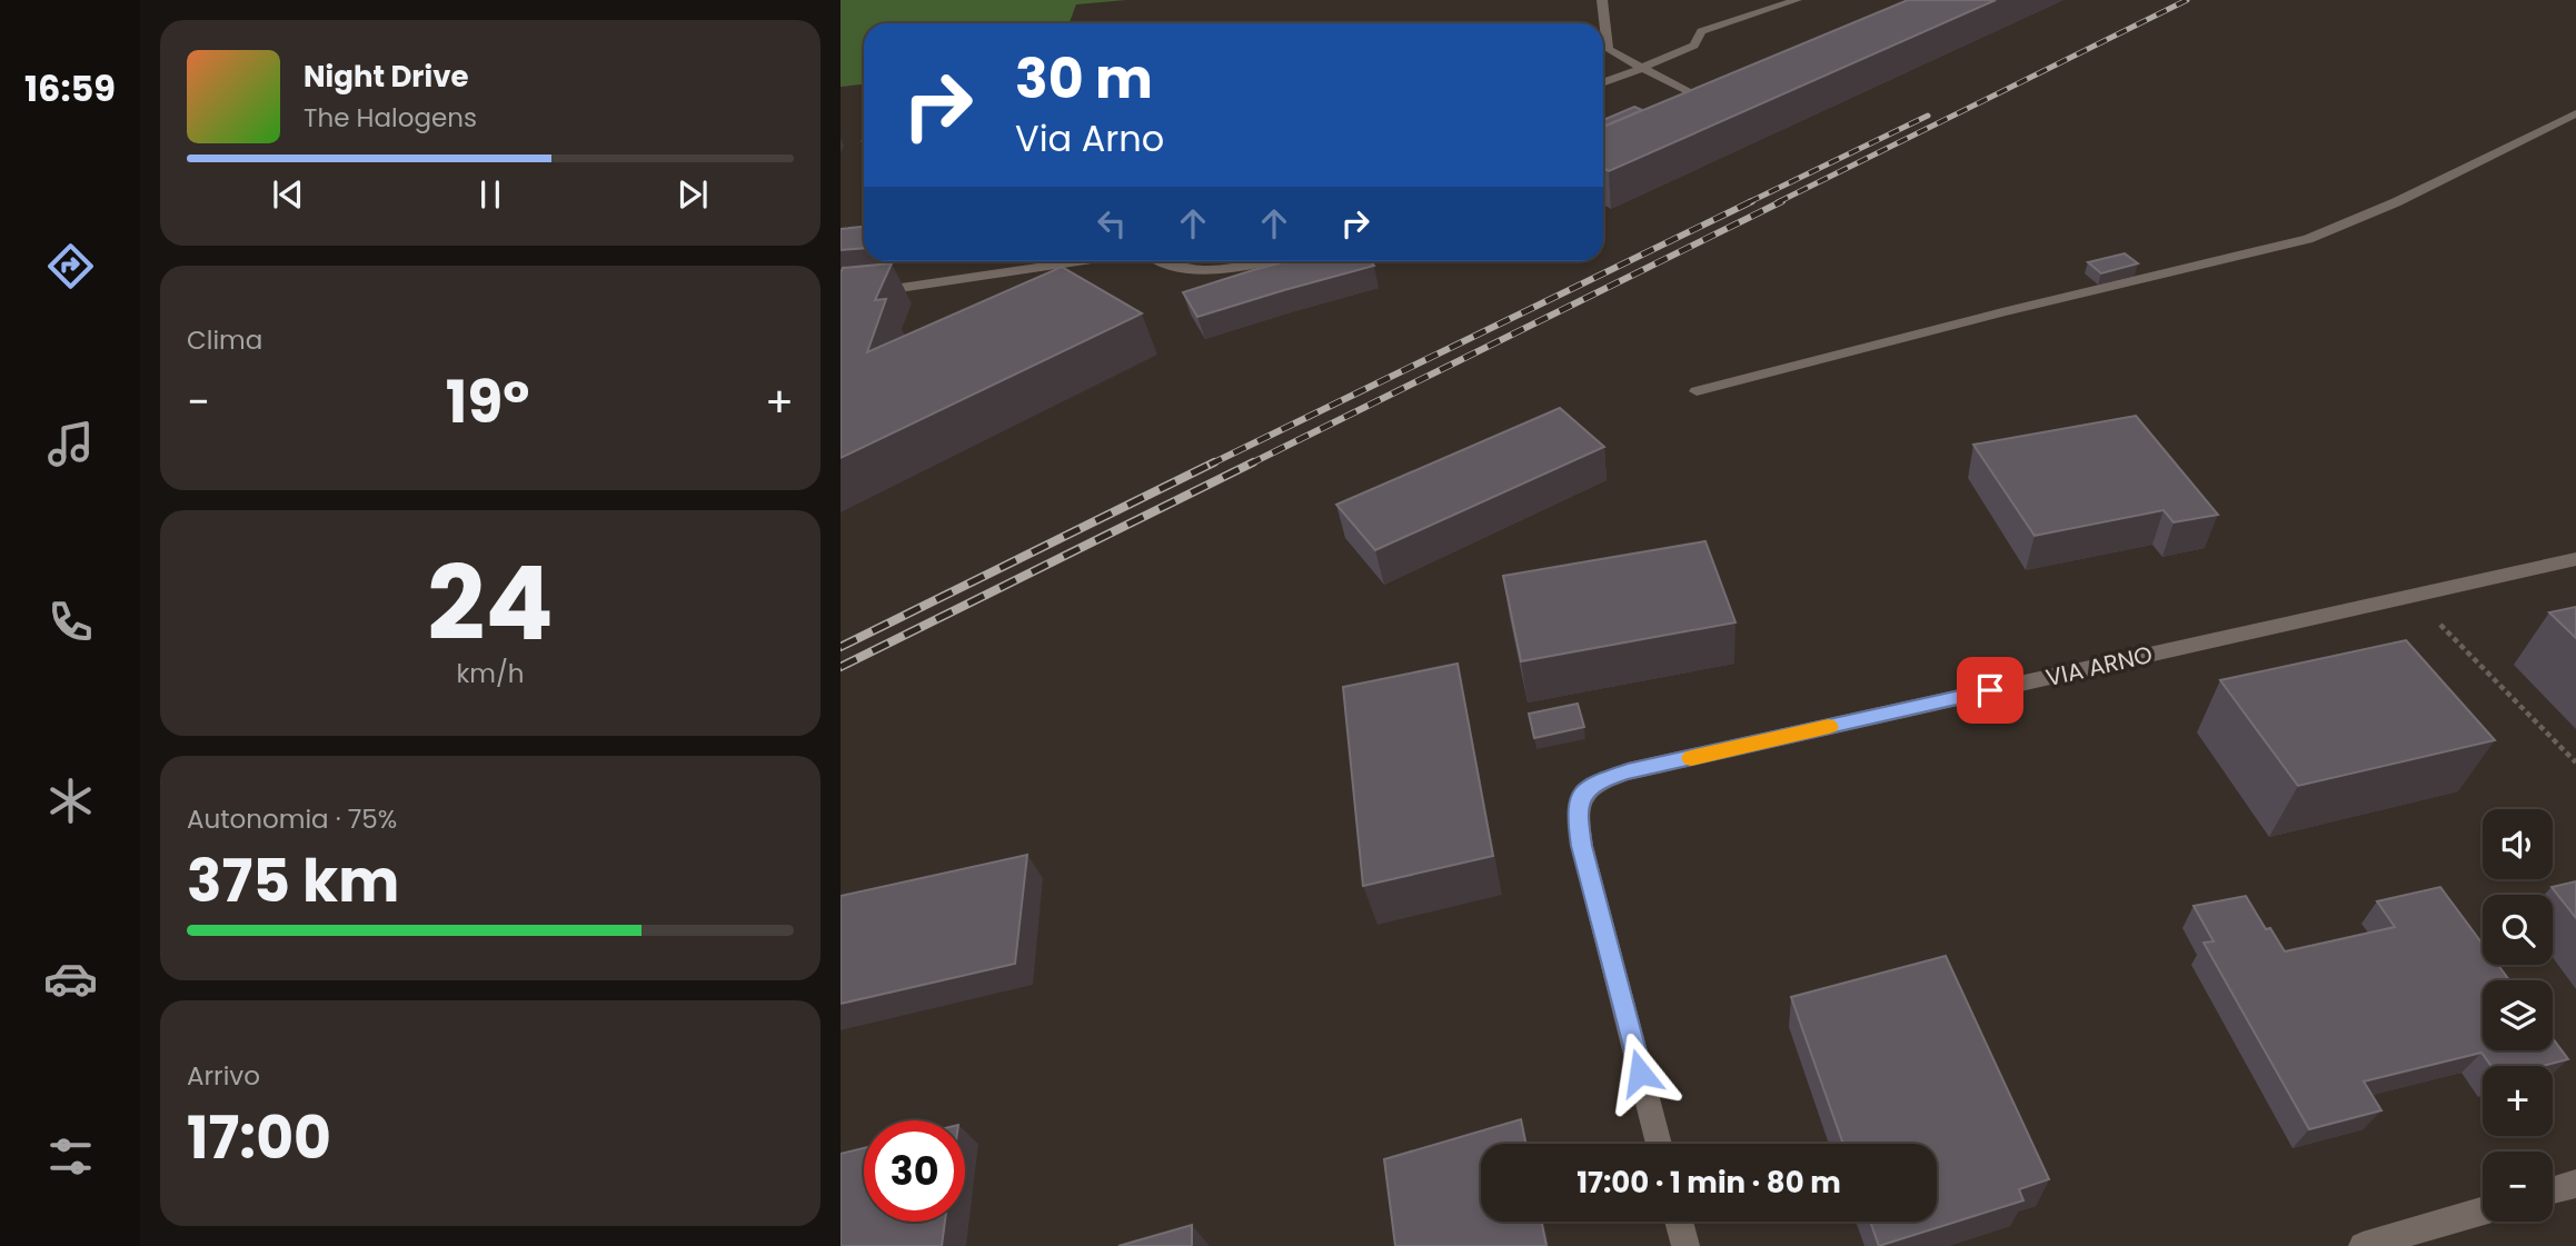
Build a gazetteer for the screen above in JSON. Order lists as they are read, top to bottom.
{
  "streets": {
    "street": ["VIA ARNO"]
  },
  "page": {
    "tabs": "16:59",
    "turn": ["30 m", "Via Arno"],
    "song": ["Night Drive", "The Halogens"],
    "tile": [
      "Clima",
      ["24", "km/h"],
      ["Autonomia · 75%", "375 km"],
      ["Arrivo", "17:00"]
    ],
    "heat": ["−", "19°", "+"],
    "map_buttons": ["+", "−"],
    "limit": "30",
    "trip": "17:00 · 1 min · 80 m"
  }
}
